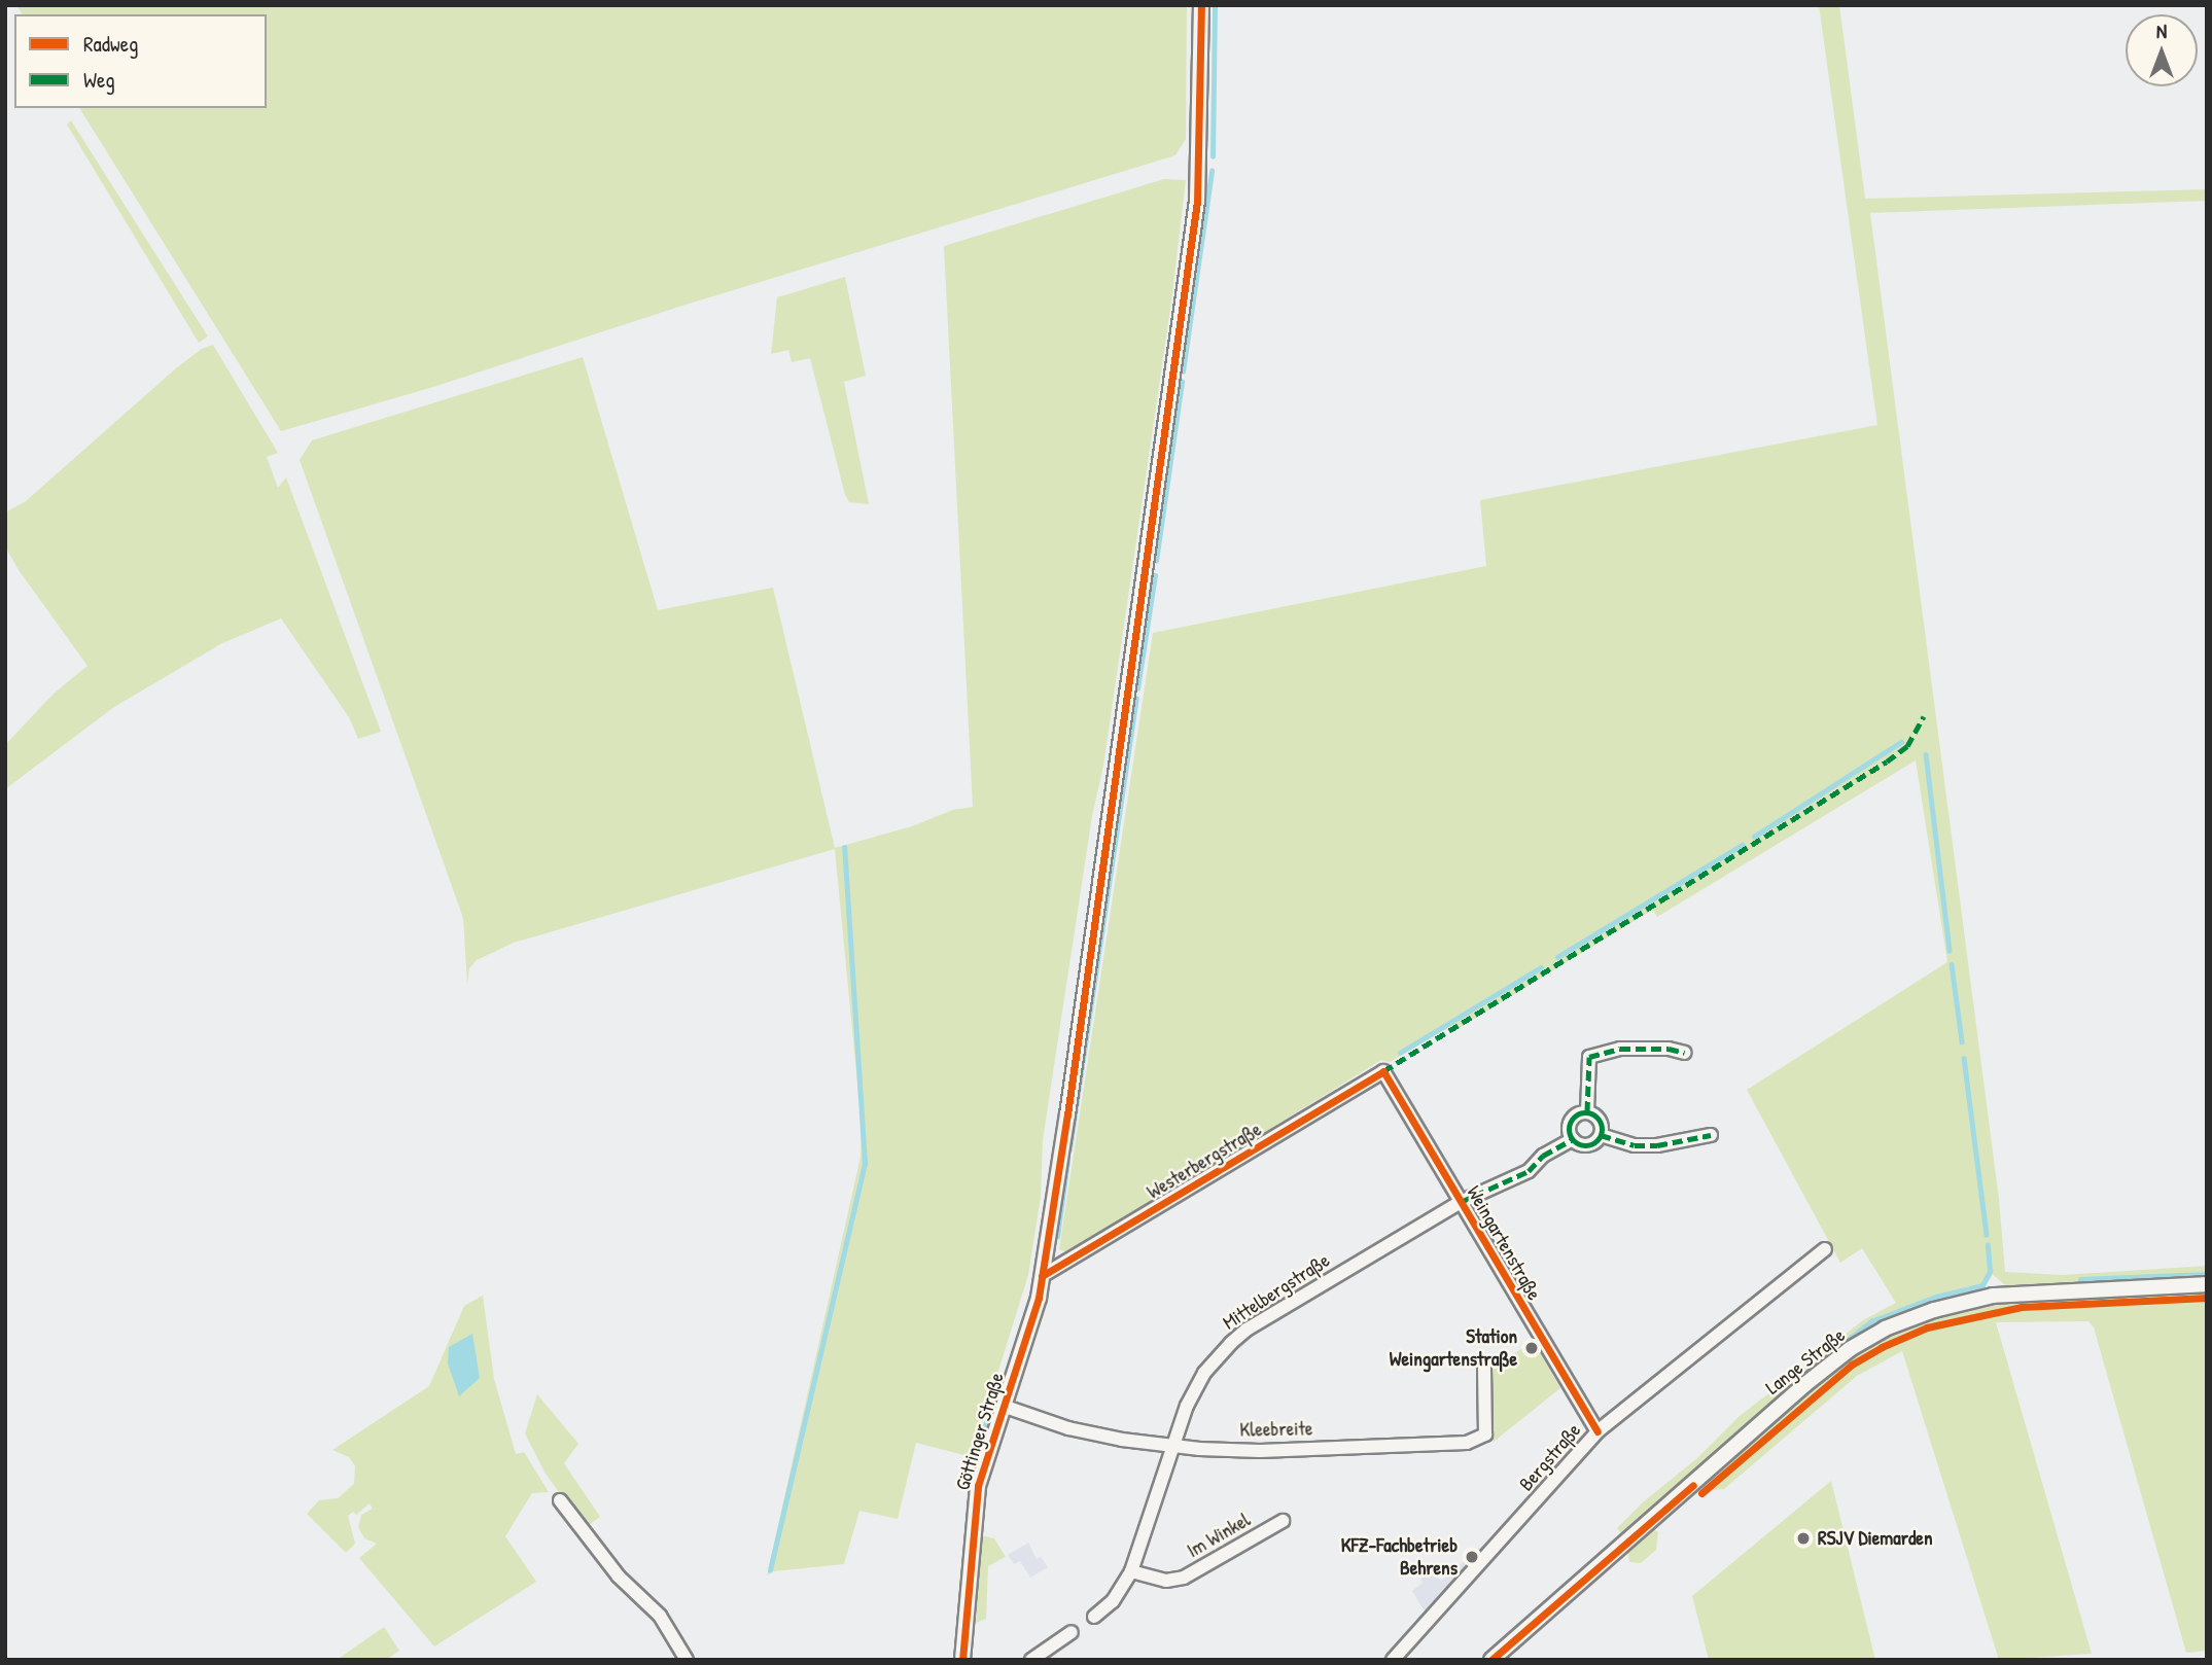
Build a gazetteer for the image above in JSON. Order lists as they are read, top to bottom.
{
  "streets": {
    "street": [
      "Westerbergstraße",
      "Weingartenstraße",
      "Mittelbergstraße",
      "Lange Straße",
      "Kleebreite",
      "Göttinger Straße",
      "Bergstraße",
      "Im Winkel"
    ]
  },
  "crossings": [
    ["Westerbergstraße", "Weingartenstraße"],
    ["Westerbergstraße", "Göttinger Straße"],
    ["Weingartenstraße", "Mittelbergstraße"],
    ["Weingartenstraße", "Bergstraße"],
    ["Mittelbergstraße", "Kleebreite"],
    ["Mittelbergstraße", "Im Winkel"],
    ["Kleebreite", "Göttinger Straße"]
  ],
  "places": ["Station Weingartenstraße", "RSJV Diemarden", "KFZ-Fachbetrieb Behrens"],
  "legend": ["Radweg", "Weg"],
  "north": "top"
}
